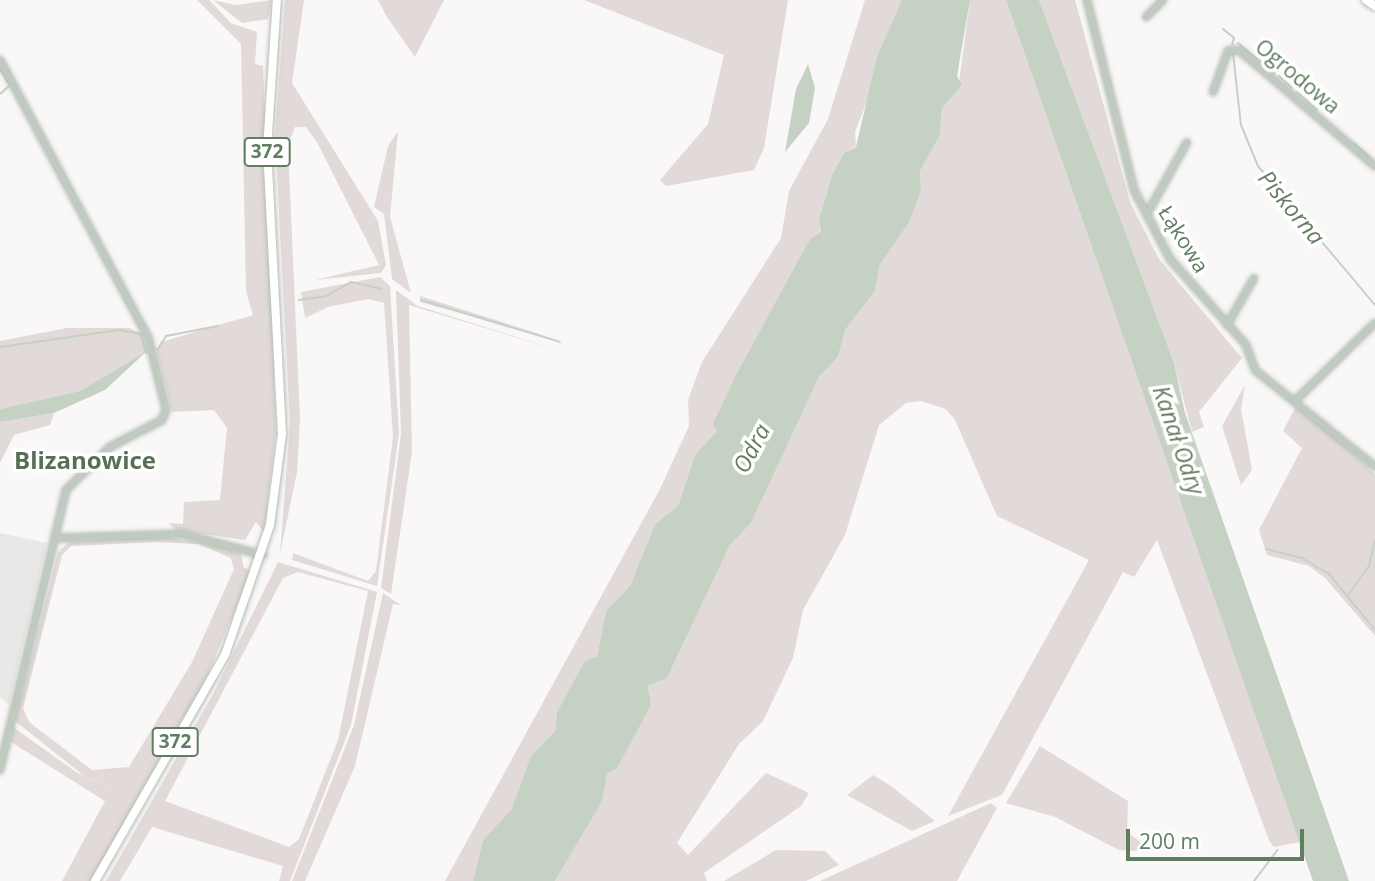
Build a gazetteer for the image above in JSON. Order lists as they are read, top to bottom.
{
  "streets": {
    "main road": ["372"],
    "street": ["Ogrodowa", "Łąkowa"]
  },
  "districts": ["Blizanowice"],
  "water": ["Piskorna", "Kanał Odry", "Odra"],
  "scale_bar": "200 m"
}
